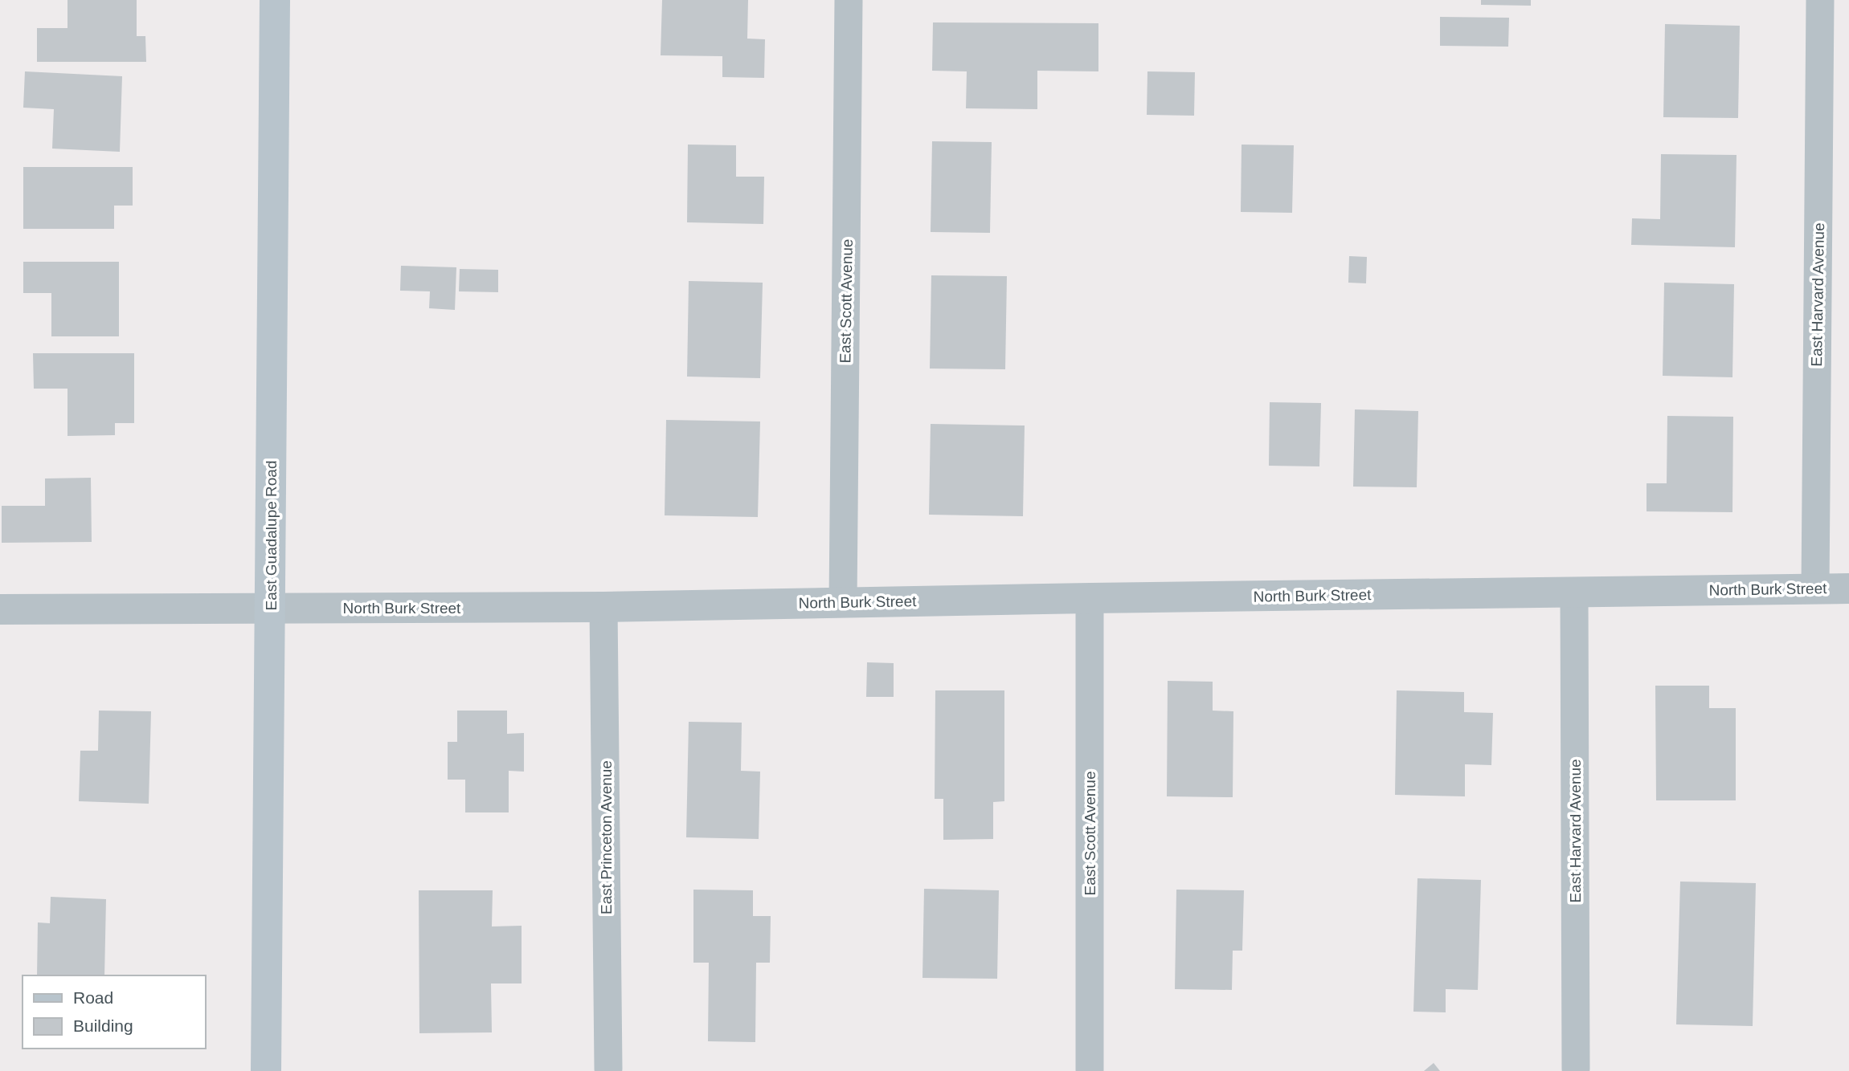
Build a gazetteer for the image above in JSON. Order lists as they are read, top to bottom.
{
  "streets": {
    "main road": ["East Guadalupe Road"],
    "street": [
      "East Harvard Avenue",
      "East Scott Avenue",
      "North Burk Street",
      "East Princeton Avenue"
    ]
  },
  "crossings": [
    ["East Harvard Avenue", "North Burk Street"],
    ["East Scott Avenue", "North Burk Street"],
    ["East Guadalupe Road", "North Burk Street"],
    ["North Burk Street", "East Princeton Avenue"]
  ],
  "legend": ["Road", "Building"]
}
